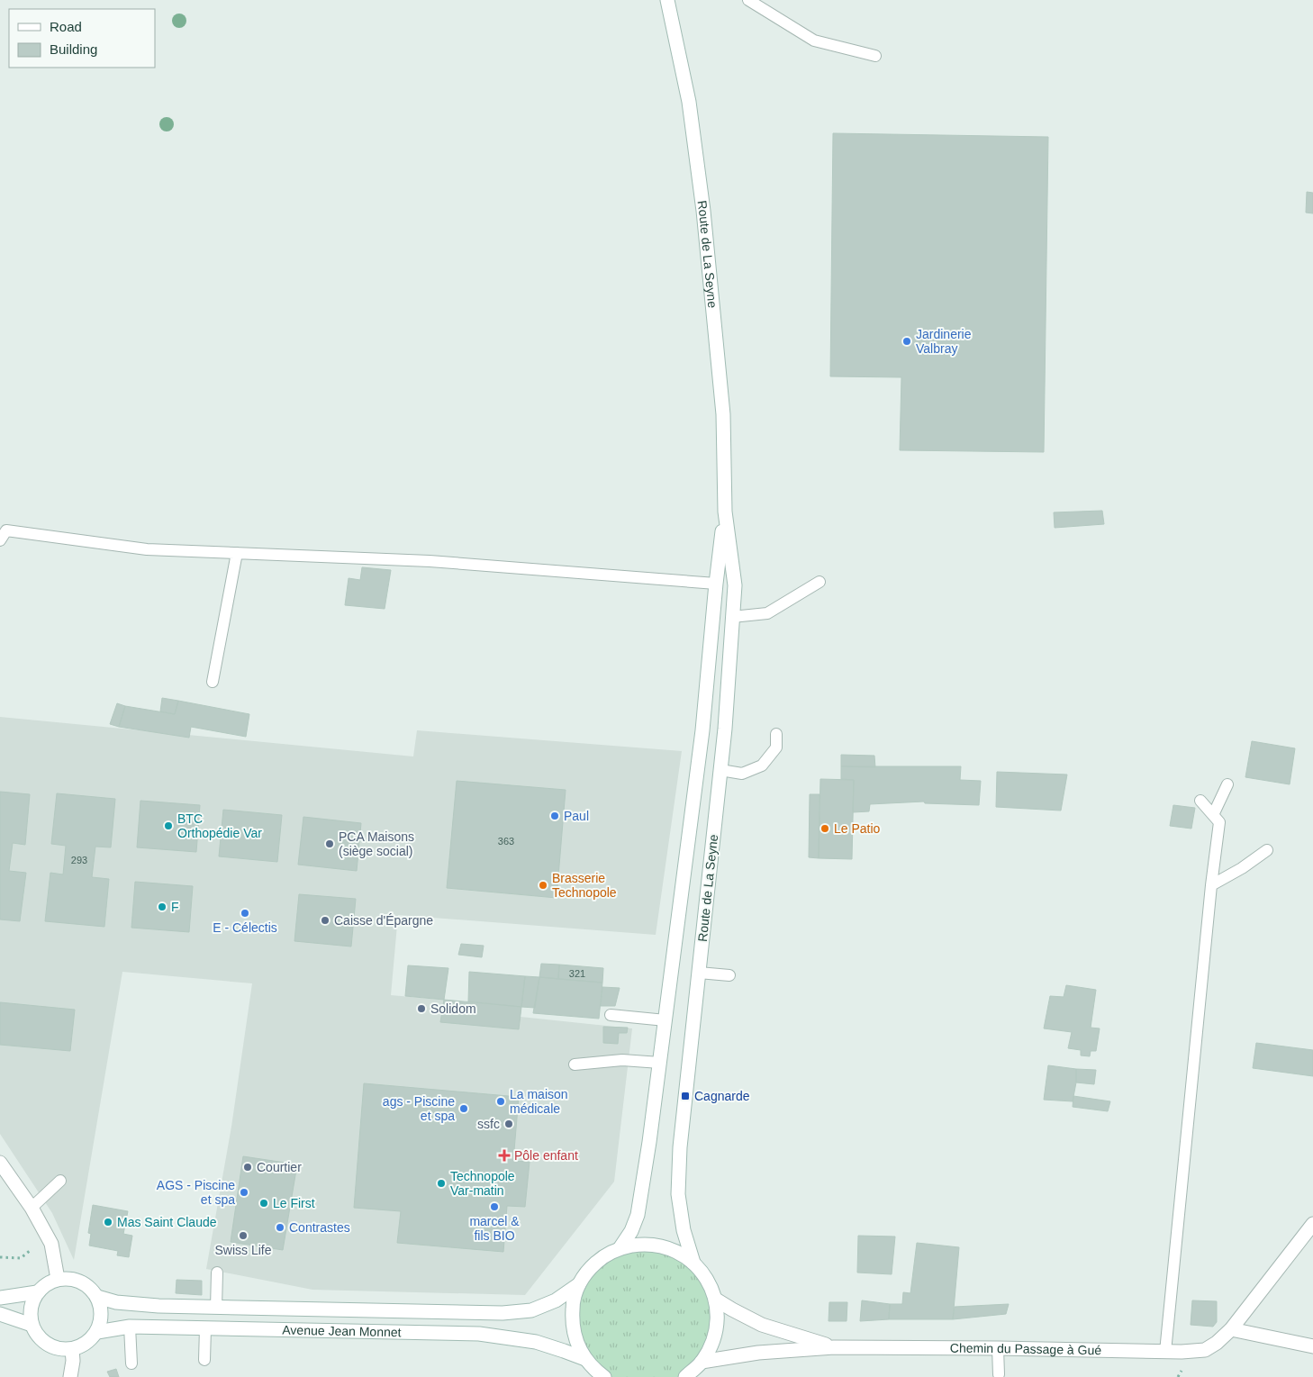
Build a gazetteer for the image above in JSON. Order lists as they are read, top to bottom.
{
  "streets": {
    "main road": ["Route de La Seyne", "Avenue Jean Monnet", "Chemin du Passage à Gué"]
  },
  "places": {
    "other": [
      "Jardinerie Valbray",
      "Paul",
      "BTC Orthopédie Var",
      "Le Patio",
      "PCA Maisons (siège social)",
      "Brasserie Technopole",
      "F",
      "E - Célectis",
      "Caisse d'Épargne",
      "Solidom",
      "La maison médicale",
      "ags - Piscine et spa",
      "ssfc",
      "Courtier",
      "Technopole Var-matin",
      "AGS - Piscine et spa",
      "Le First",
      "marcel & fils BIO",
      "Mas Saint Claude",
      "Contrastes",
      "Swiss Life"
    ],
    "transit": ["Cagnarde"],
    "health": ["Pôle enfant"]
  },
  "house_numbers": ["363", "293", "321"],
  "legend": ["Road", "Building"]
}
